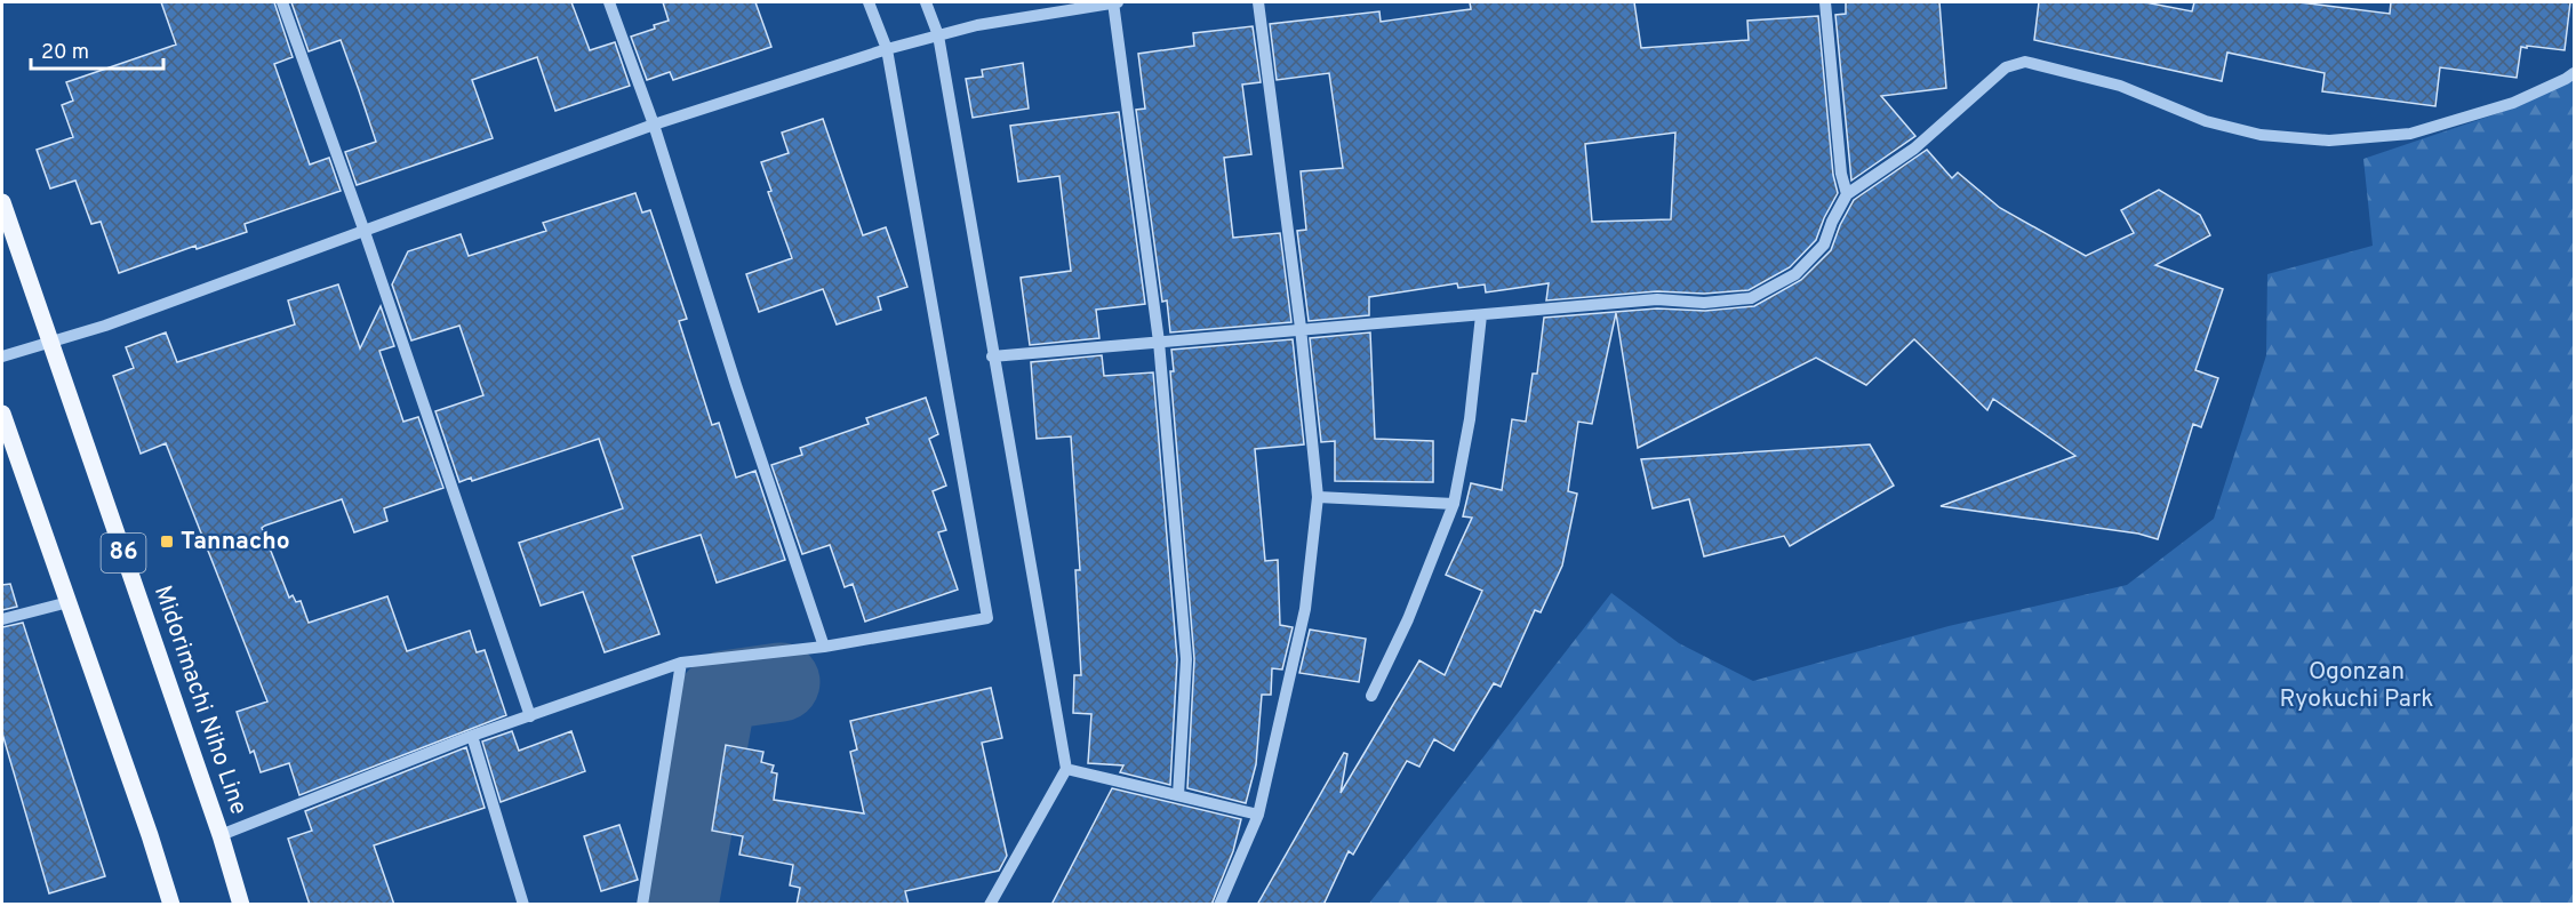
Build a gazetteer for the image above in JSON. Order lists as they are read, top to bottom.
{
  "streets": {
    "main road": ["86", "Midorimachi Niho Line"]
  },
  "parks": ["Ogonzan Ryokuchi Park"],
  "places": {
    "transit": ["Tannacho"]
  },
  "scale_bar": "20 m"
}
